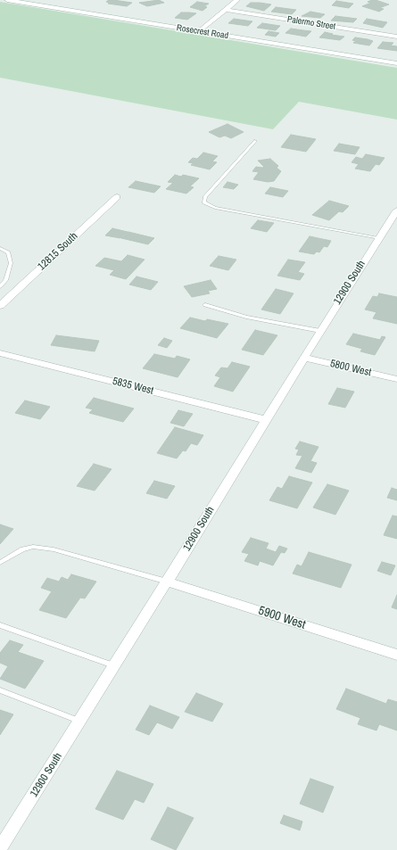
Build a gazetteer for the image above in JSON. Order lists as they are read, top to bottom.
{
  "streets": {
    "street": [
      "Palermo Street",
      "Rosecrest Road",
      "12815 South",
      "12900 South",
      "5800 West",
      "5835 West",
      "5900 West"
    ]
  },
  "crossings": [
    ["12900 South", "5800 West"],
    ["12900 South", "5835 West"],
    ["12900 South", "5900 West"]
  ]
}
